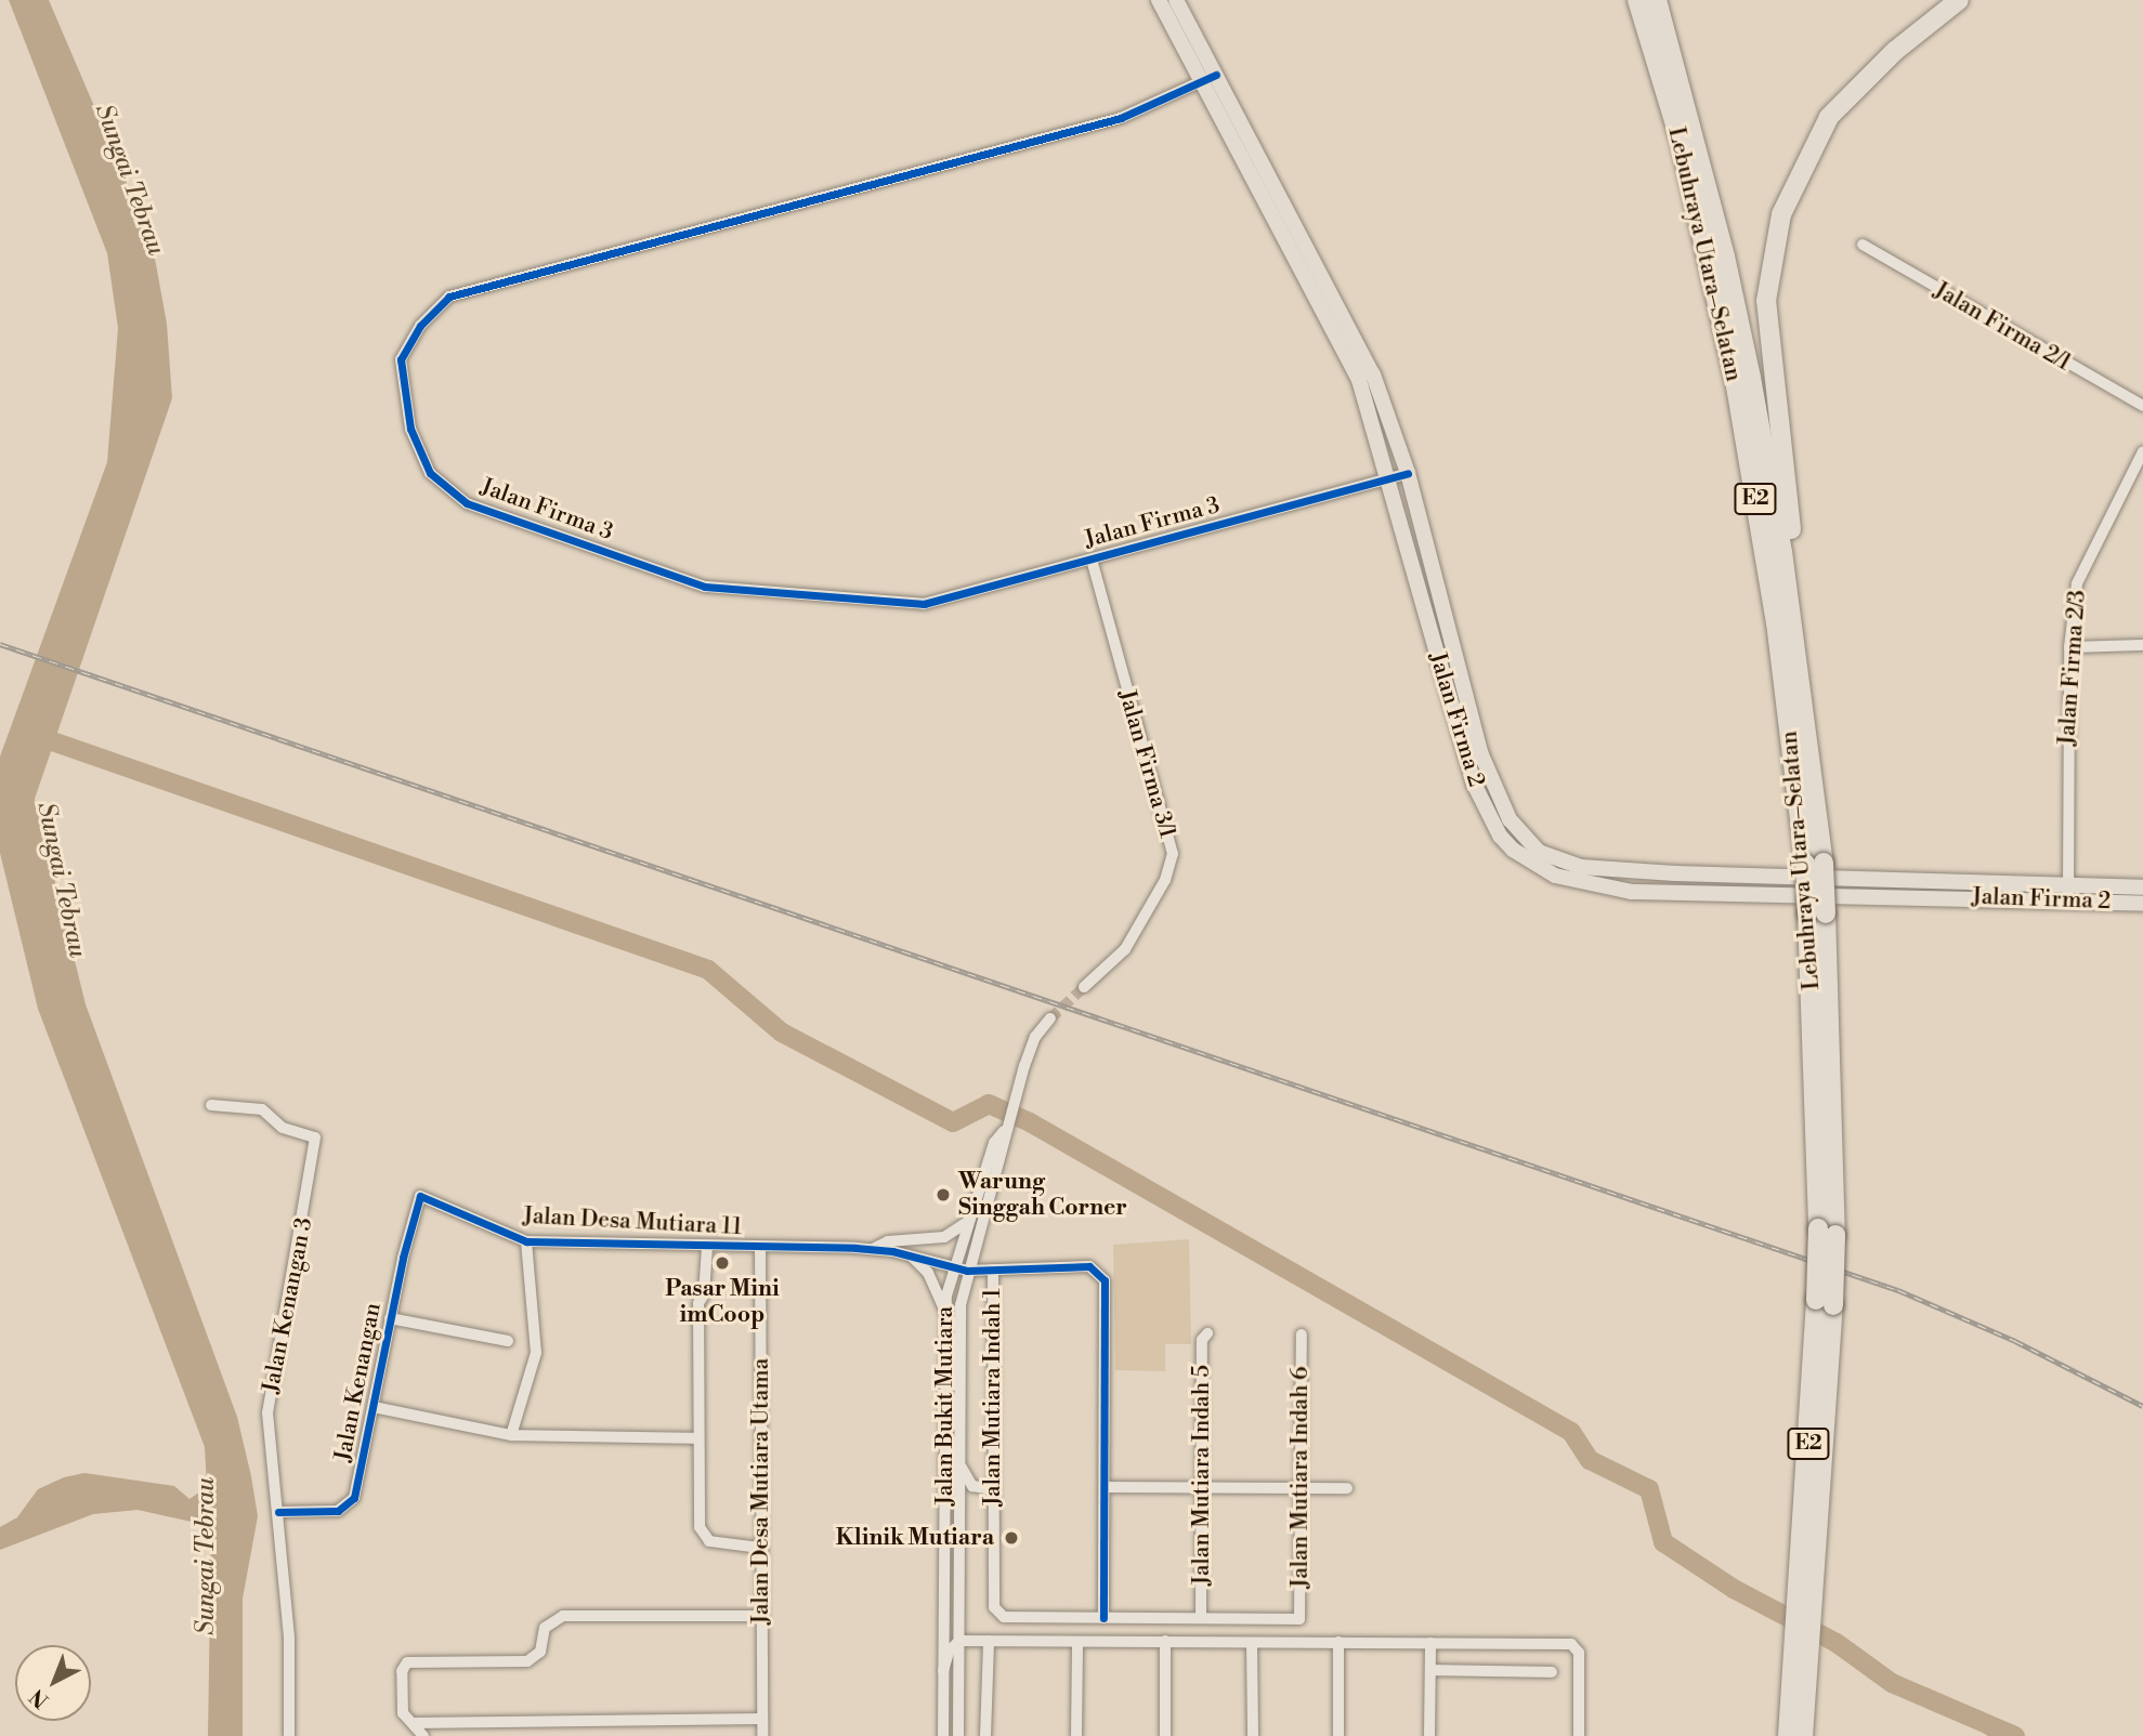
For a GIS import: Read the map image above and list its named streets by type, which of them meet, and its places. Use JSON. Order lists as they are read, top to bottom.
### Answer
{
  "streets": {
    "highway": ["Lebuhraya Utara–Selatan", "E2"],
    "main road": ["Jalan Firma 2"],
    "street": [
      "Jalan Firma 2/1",
      "Jalan Firma 3",
      "Jalan Firma 2/3",
      "Jalan Firma 3/1",
      "Jalan Desa Mutiara 11",
      "Jalan Kenangan 3",
      "Jalan Kenangan",
      "Jalan Mutiara Indah 1",
      "Jalan Bukit Mutiara",
      "Jalan Mutiara Indah 5",
      "Jalan Mutiara Indah 6",
      "Jalan Desa Mutiara Utama"
    ]
  },
  "crossings": [
    ["Jalan Firma 3", "Jalan Firma 2"],
    ["Jalan Firma 3", "Jalan Firma 3/1"],
    ["Jalan Firma 2/3", "Jalan Firma 2"],
    ["Jalan Desa Mutiara 11", "Jalan Kenangan"],
    ["Jalan Desa Mutiara 11", "Jalan Desa Mutiara Utama"],
    ["Jalan Kenangan 3", "Jalan Kenangan"],
    ["Jalan Mutiara Indah 5", "Jalan Mutiara Indah 6"]
  ],
  "water": ["Sungai Tebrau"],
  "places": ["Warung Singgah Corner", "Pasar Mini imCoop", "Klinik Mutiara"],
  "north": "bottom left"
}
